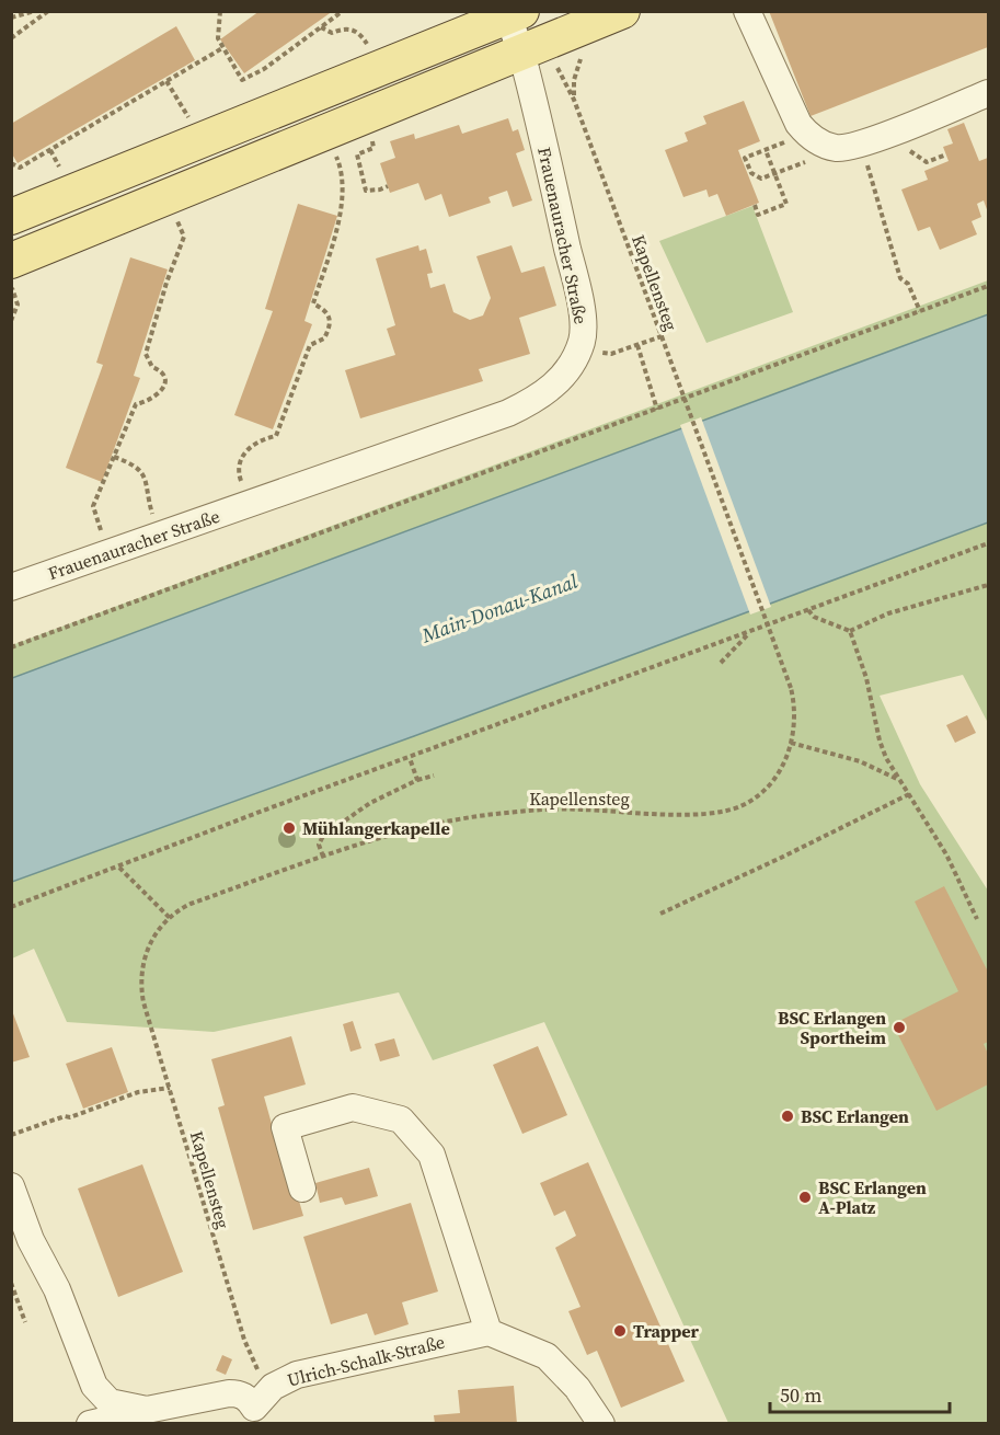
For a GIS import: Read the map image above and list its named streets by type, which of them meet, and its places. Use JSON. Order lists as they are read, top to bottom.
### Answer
{
  "streets": {
    "street": ["Frauenauracher Straße", "Ulrich-Schalk-Straße"],
    "path": ["Kapellensteg"]
  },
  "crossings": [
    ["Kapellensteg", "Ulrich-Schalk-Straße"]
  ],
  "water": ["Main-Donau-Kanal"],
  "places": [
    "Mühlangerkapelle",
    "BSC Erlangen Sportheim",
    "BSC Erlangen",
    "BSC Erlangen A-Platz",
    "Trapper"
  ],
  "scale_bar": "50 m"
}
